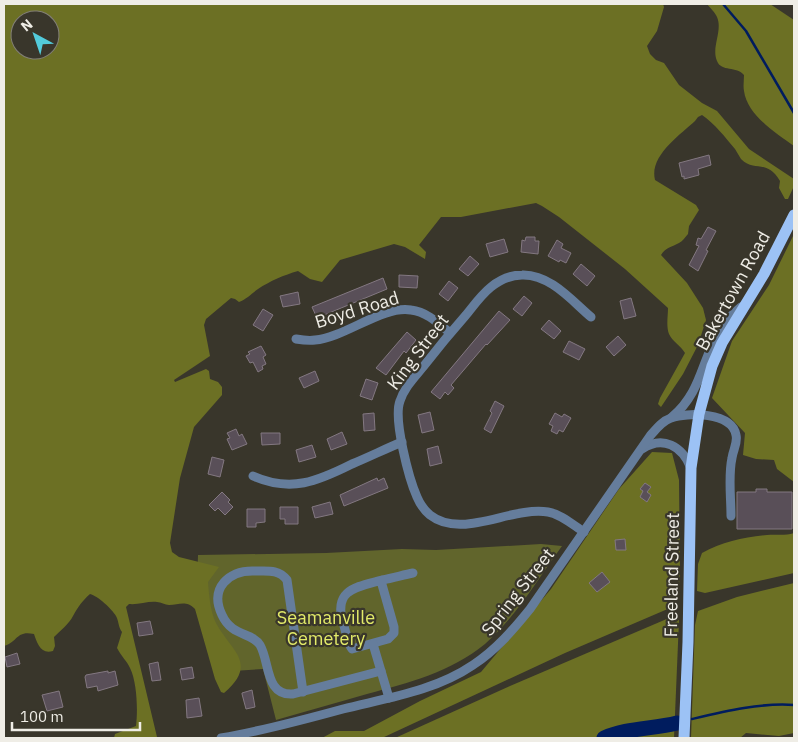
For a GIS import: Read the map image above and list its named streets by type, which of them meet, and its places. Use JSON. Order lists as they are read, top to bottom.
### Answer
{
  "streets": {
    "main road": ["Bakertown Road", "Freeland Street"],
    "street": ["Boyd Road", "King Street", "Spring Street"]
  },
  "crossings": [
    ["Bakertown Road", "Freeland Street"],
    ["Bakertown Road", "Spring Street"],
    ["Boyd Road", "King Street"],
    ["King Street", "Spring Street"]
  ],
  "parks": ["Seamanville Cemetery"],
  "scale_bar": "100 m",
  "north": "top left"
}
